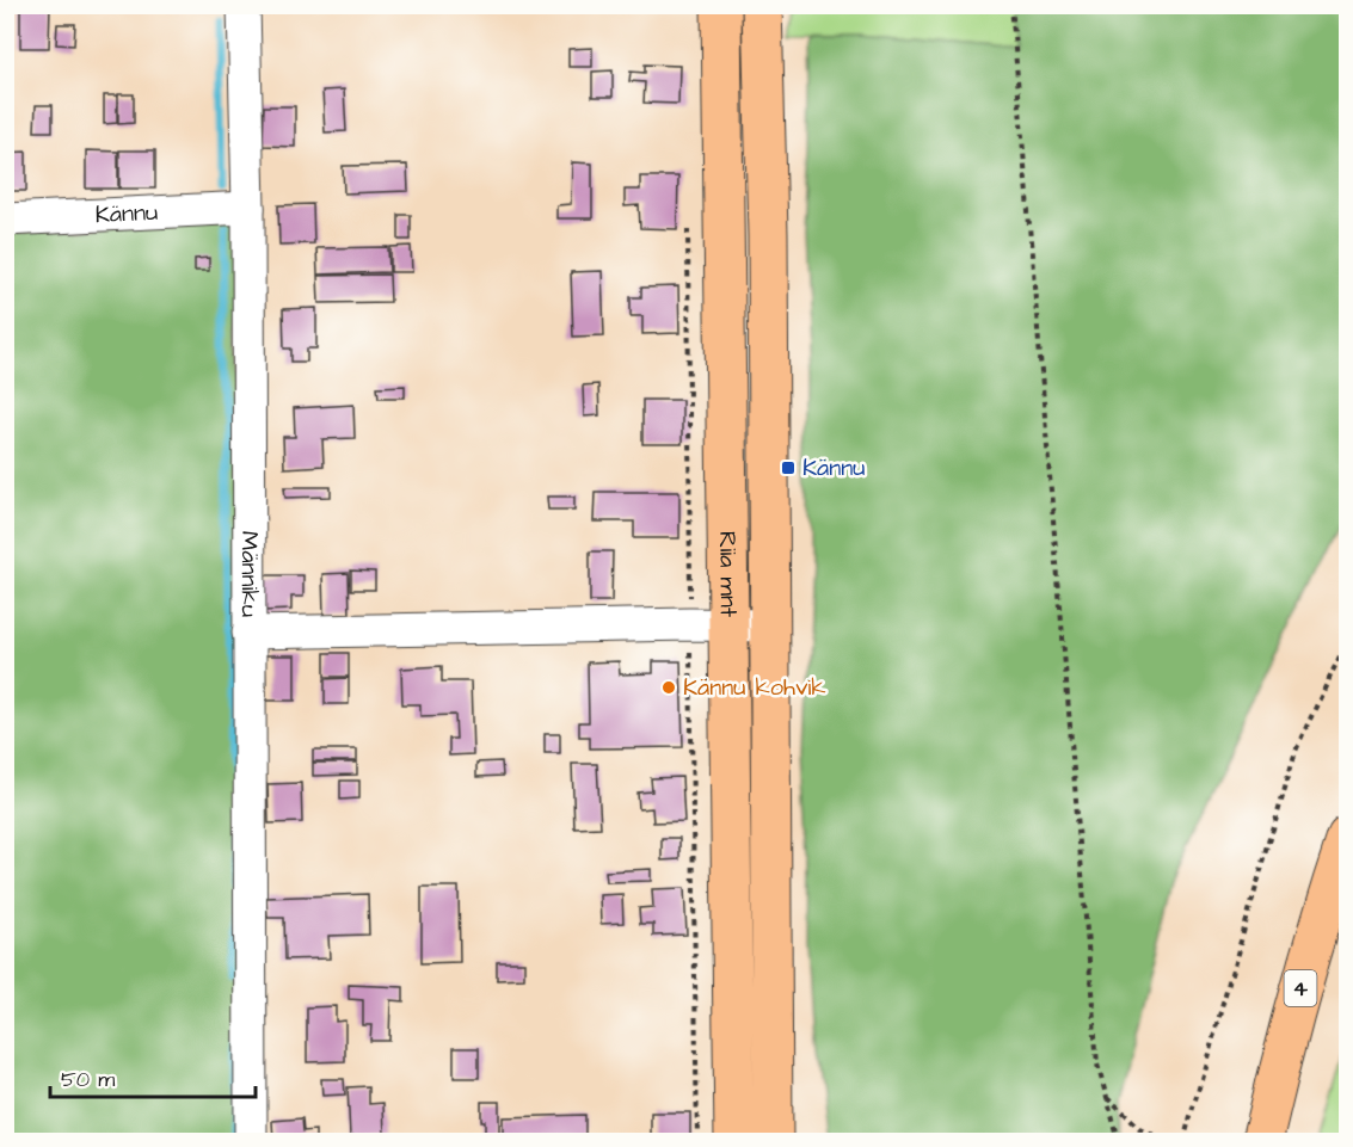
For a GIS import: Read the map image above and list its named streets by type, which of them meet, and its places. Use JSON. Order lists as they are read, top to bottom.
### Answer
{
  "streets": {
    "main road": ["Riia mnt", "4"],
    "street": ["Kännu", "Männiku"]
  },
  "crossings": [
    ["Kännu", "Männiku"]
  ],
  "places": {
    "transit": ["Kännu"],
    "other": ["Kännu kohvik"]
  },
  "scale_bar": "50 m"
}
